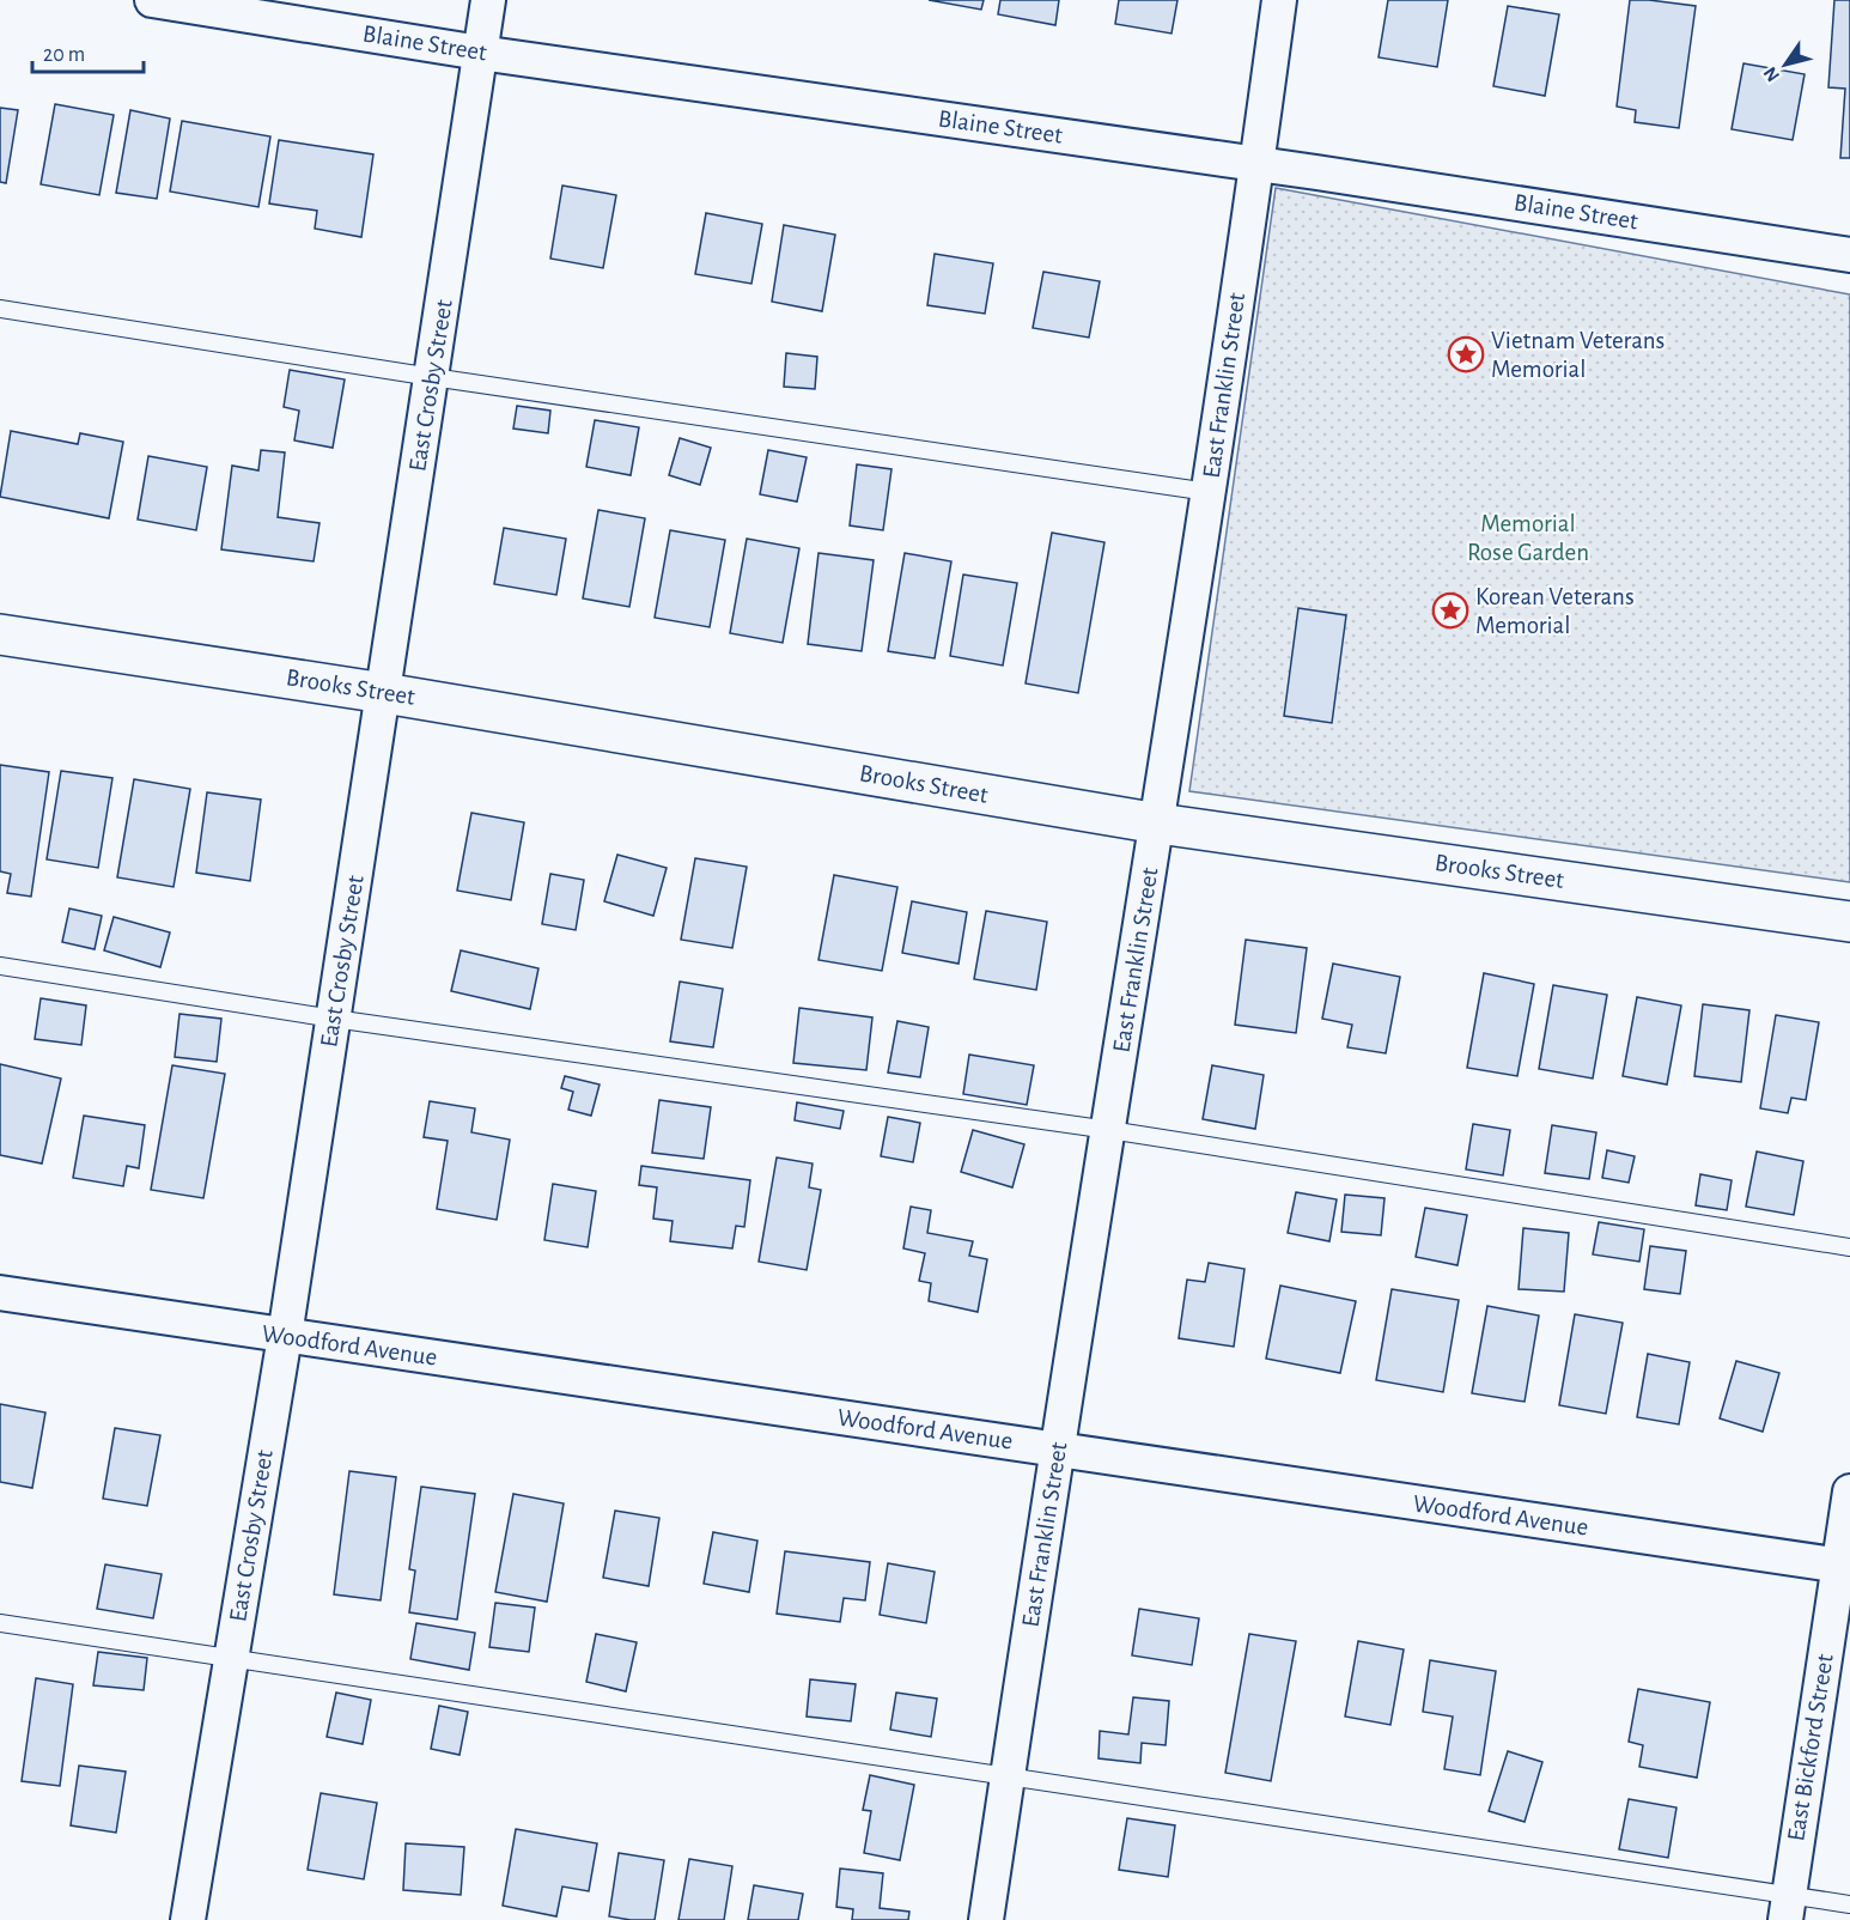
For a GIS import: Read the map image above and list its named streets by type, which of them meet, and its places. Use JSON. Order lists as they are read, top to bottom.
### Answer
{
  "streets": {
    "highway": ["Brooks Street"],
    "street": [
      "Blaine Street",
      "East Crosby Street",
      "East Franklin Street",
      "Woodford Avenue",
      "East Bickford Street"
    ]
  },
  "crossings": [
    ["Blaine Street", "East Crosby Street"],
    ["Blaine Street", "East Franklin Street"],
    ["East Crosby Street", "Brooks Street"],
    ["East Crosby Street", "Woodford Avenue"],
    ["East Franklin Street", "Brooks Street"],
    ["East Franklin Street", "Woodford Avenue"],
    ["Woodford Avenue", "East Bickford Street"]
  ],
  "parks": ["Memorial Rose Garden"],
  "places": {
    "place": ["Vietnam Veterans Memorial", "Korean Veterans Memorial"]
  },
  "scale_bar": "20 m",
  "north": "bottom left"
}
